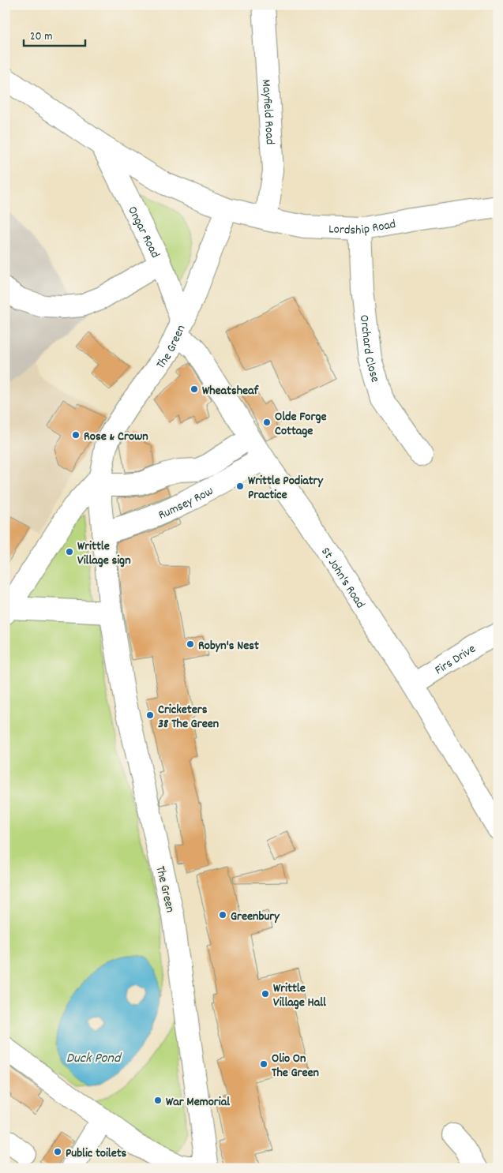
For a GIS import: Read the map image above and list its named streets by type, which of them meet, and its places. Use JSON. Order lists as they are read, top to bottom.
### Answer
{
  "streets": {
    "street": [
      "Mayfield Road",
      "Lordship Road",
      "Ongar Road",
      "The Green",
      "Orchard Close",
      "Rumsey Row",
      "St John's Road",
      "Firs Drive"
    ]
  },
  "crossings": [
    ["Mayfield Road", "Lordship Road"],
    ["Lordship Road", "Ongar Road"],
    ["Lordship Road", "The Green"],
    ["Lordship Road", "Orchard Close"],
    ["Ongar Road", "The Green"],
    ["Ongar Road", "St John's Road"],
    ["The Green", "Rumsey Row"],
    ["The Green", "St John's Road"],
    ["Rumsey Row", "St John's Road"],
    ["St John's Road", "Firs Drive"]
  ],
  "water": ["Duck Pond"],
  "places": [
    "Wheatsheaf",
    "Olde Forge Cottage",
    "Rose & Crown",
    "Writtle Podiatry Practice",
    "Writtle Village sign",
    "Robyn's Nest",
    "Cricketers 38 The Green",
    "Greenbury",
    "Writtle Village Hall",
    "Olio On The Green",
    "War Memorial",
    "Public toilets"
  ],
  "scale_bar": "20 m"
}
